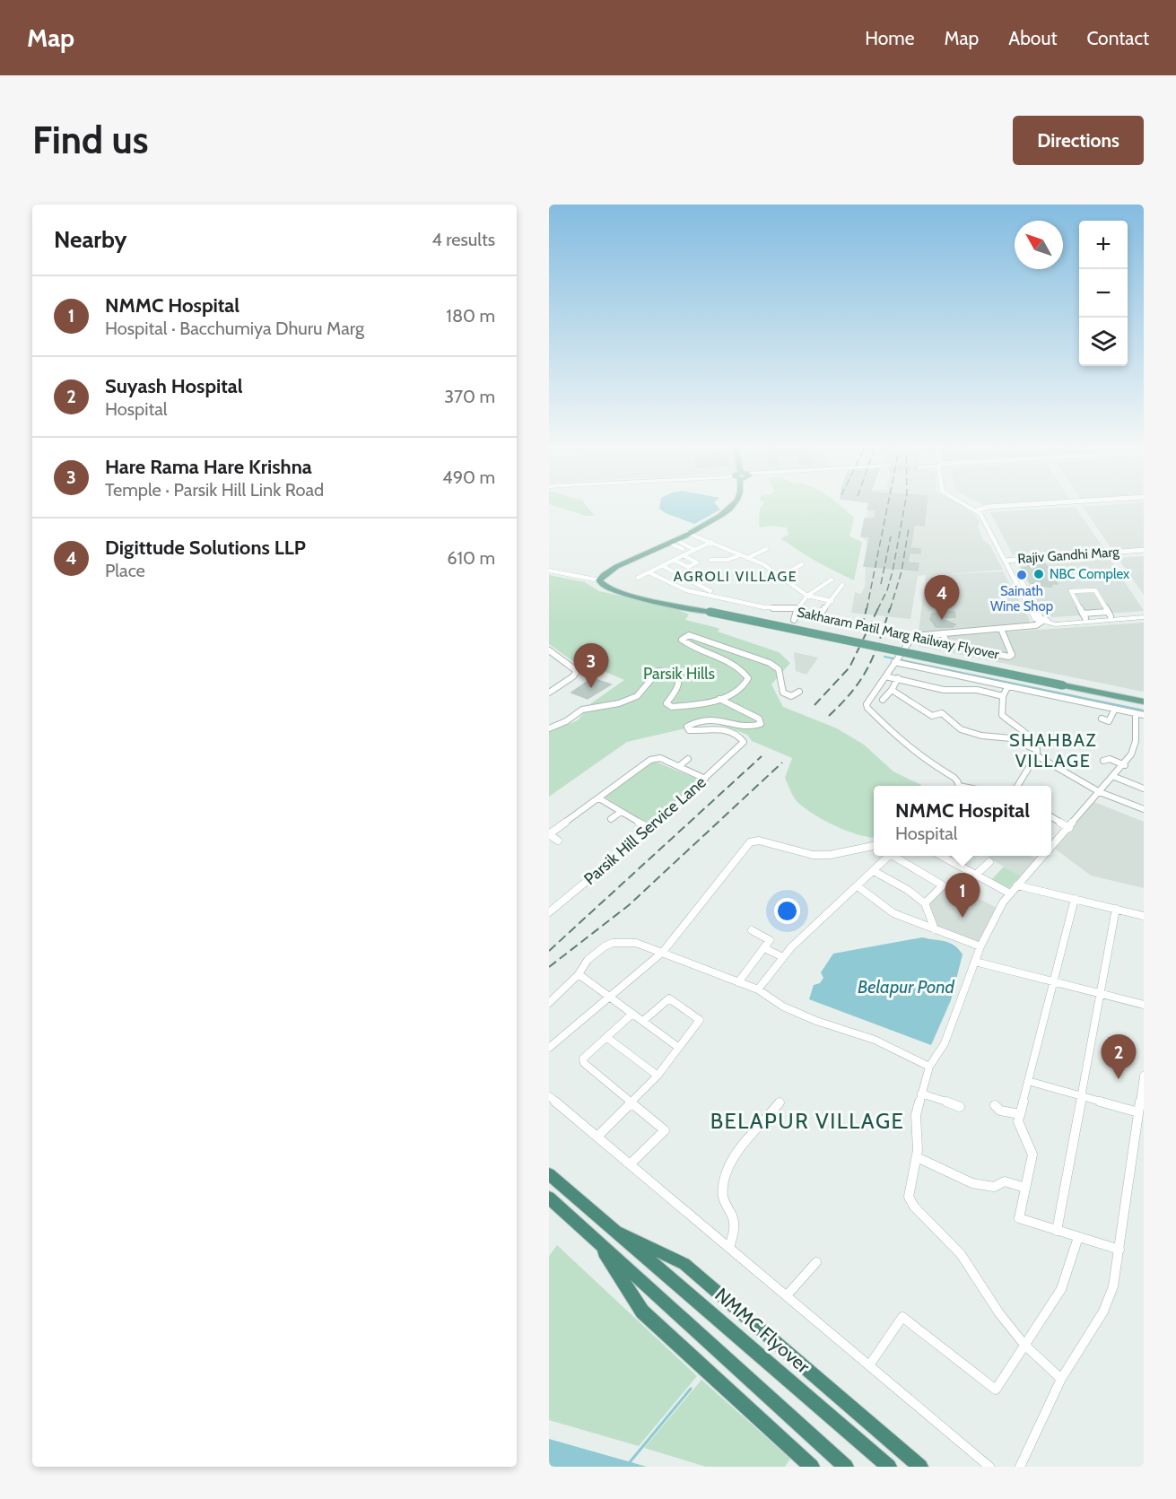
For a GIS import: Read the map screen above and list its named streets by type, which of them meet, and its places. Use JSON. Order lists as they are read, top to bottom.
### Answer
{
  "streets": {
    "highway": ["NMMC Flyover"],
    "main road": ["Sakharam Patil Marg Railway Flyover"],
    "street": ["Rajiv Gandhi Marg", "Parsik Hill Service Lane"]
  },
  "districts": ["AGROLI VILLAGE", "SHAHBAZ VILLAGE", "BELAPUR VILLAGE"],
  "water": ["Belapur Pond"],
  "parks": ["Parsik Hills"],
  "places": ["NBC Complex", "Sainath Wine Shop"],
  "north": "top left",
  "page": {
    "header": "Map",
    "nav": [
      "Home",
      "Map",
      "About",
      "Contact"
    ],
    "buttons": "Directions",
    "title": "Find us",
    "heading": ["Nearby", "4 results"],
    "map_buttons": ["+", "−"],
    "list": [
      {
        "mark": "1",
        "name": "NMMC Hospital",
        "note": "Hospital · Bacchumiya Dhuru Marg",
        "value": "180 m"
      },
      {
        "mark": "2",
        "name": "Suyash Hospital",
        "note": "Hospital",
        "value": "370 m"
      },
      {
        "mark": "3",
        "name": "Hare Rama Hare Krishna",
        "note": "Temple · Parsik Hill Link Road",
        "value": "490 m"
      },
      {
        "mark": "4",
        "name": "Digittude Solutions LLP",
        "note": "Place",
        "value": "610 m"
      }
    ],
    "pins": [
      "4",
      "3",
      "1",
      "2"
    ],
    "popup": ["NMMC Hospital", "Hospital"]
  }
}
